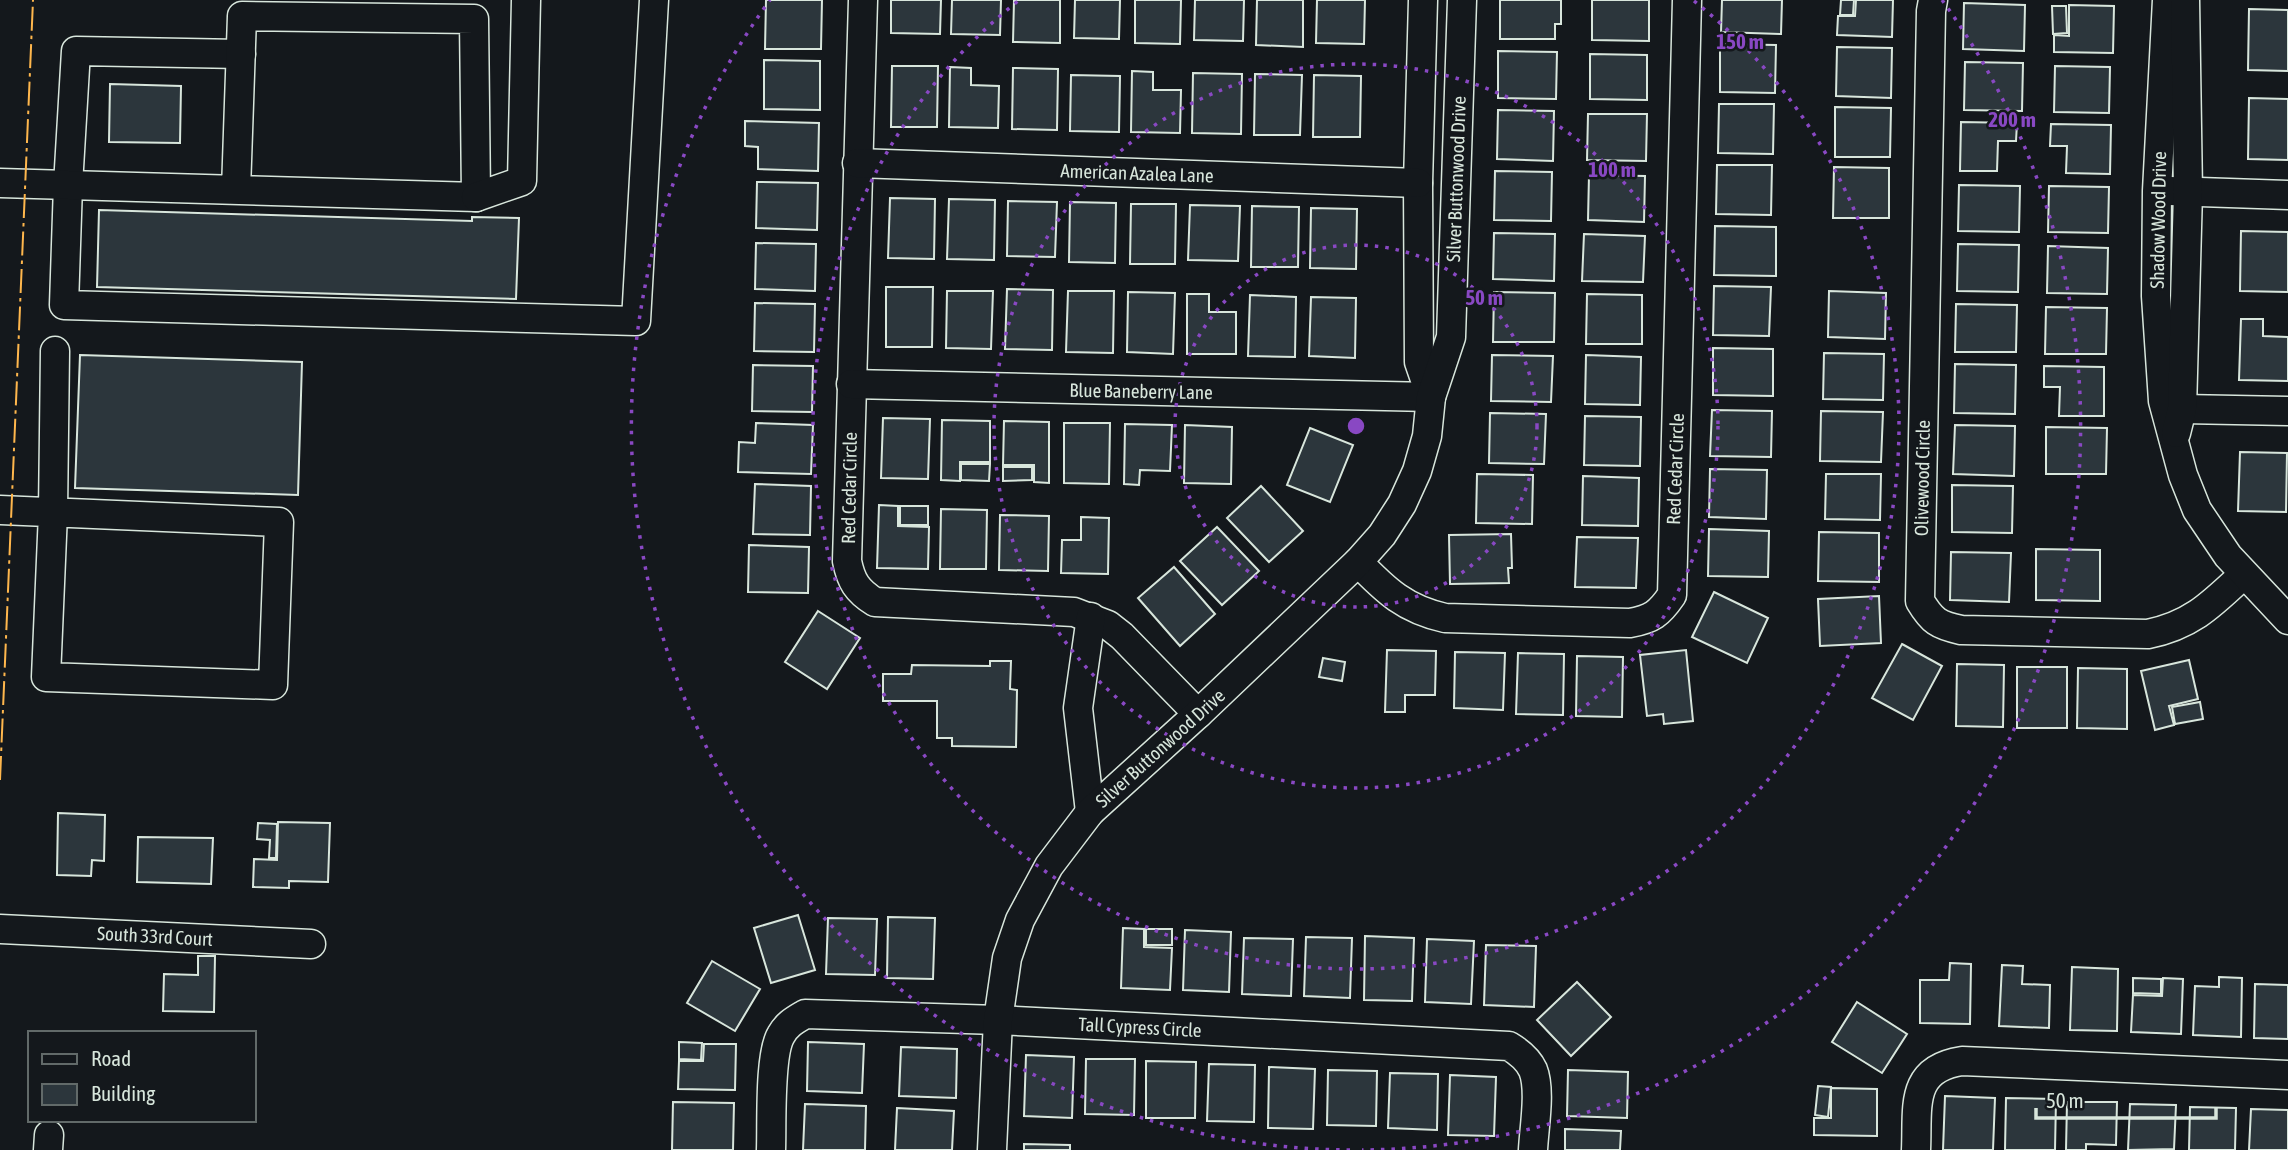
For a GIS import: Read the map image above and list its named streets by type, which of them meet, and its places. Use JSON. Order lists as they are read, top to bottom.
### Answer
{
  "streets": {
    "street": [
      "American Azalea Lane",
      "Silver Buttonwood Drive",
      "Shadow Wood Drive",
      "Blue Baneberry Lane",
      "Red Cedar Circle",
      "Olivewood Circle",
      "South 33rd Court",
      "Tall Cypress Circle"
    ]
  },
  "crossings": [
    ["American Azalea Lane", "Silver Buttonwood Drive"],
    ["American Azalea Lane", "Red Cedar Circle"],
    ["Silver Buttonwood Drive", "Blue Baneberry Lane"],
    ["Silver Buttonwood Drive", "Red Cedar Circle"],
    ["Silver Buttonwood Drive", "Tall Cypress Circle"],
    ["Shadow Wood Drive", "Olivewood Circle"],
    ["Blue Baneberry Lane", "Red Cedar Circle"]
  ],
  "legend": ["Road", "Building"],
  "scale_bar": "50 m",
  "rings": [
    "150 m",
    "200 m",
    "100 m",
    "50 m"
  ]
}
